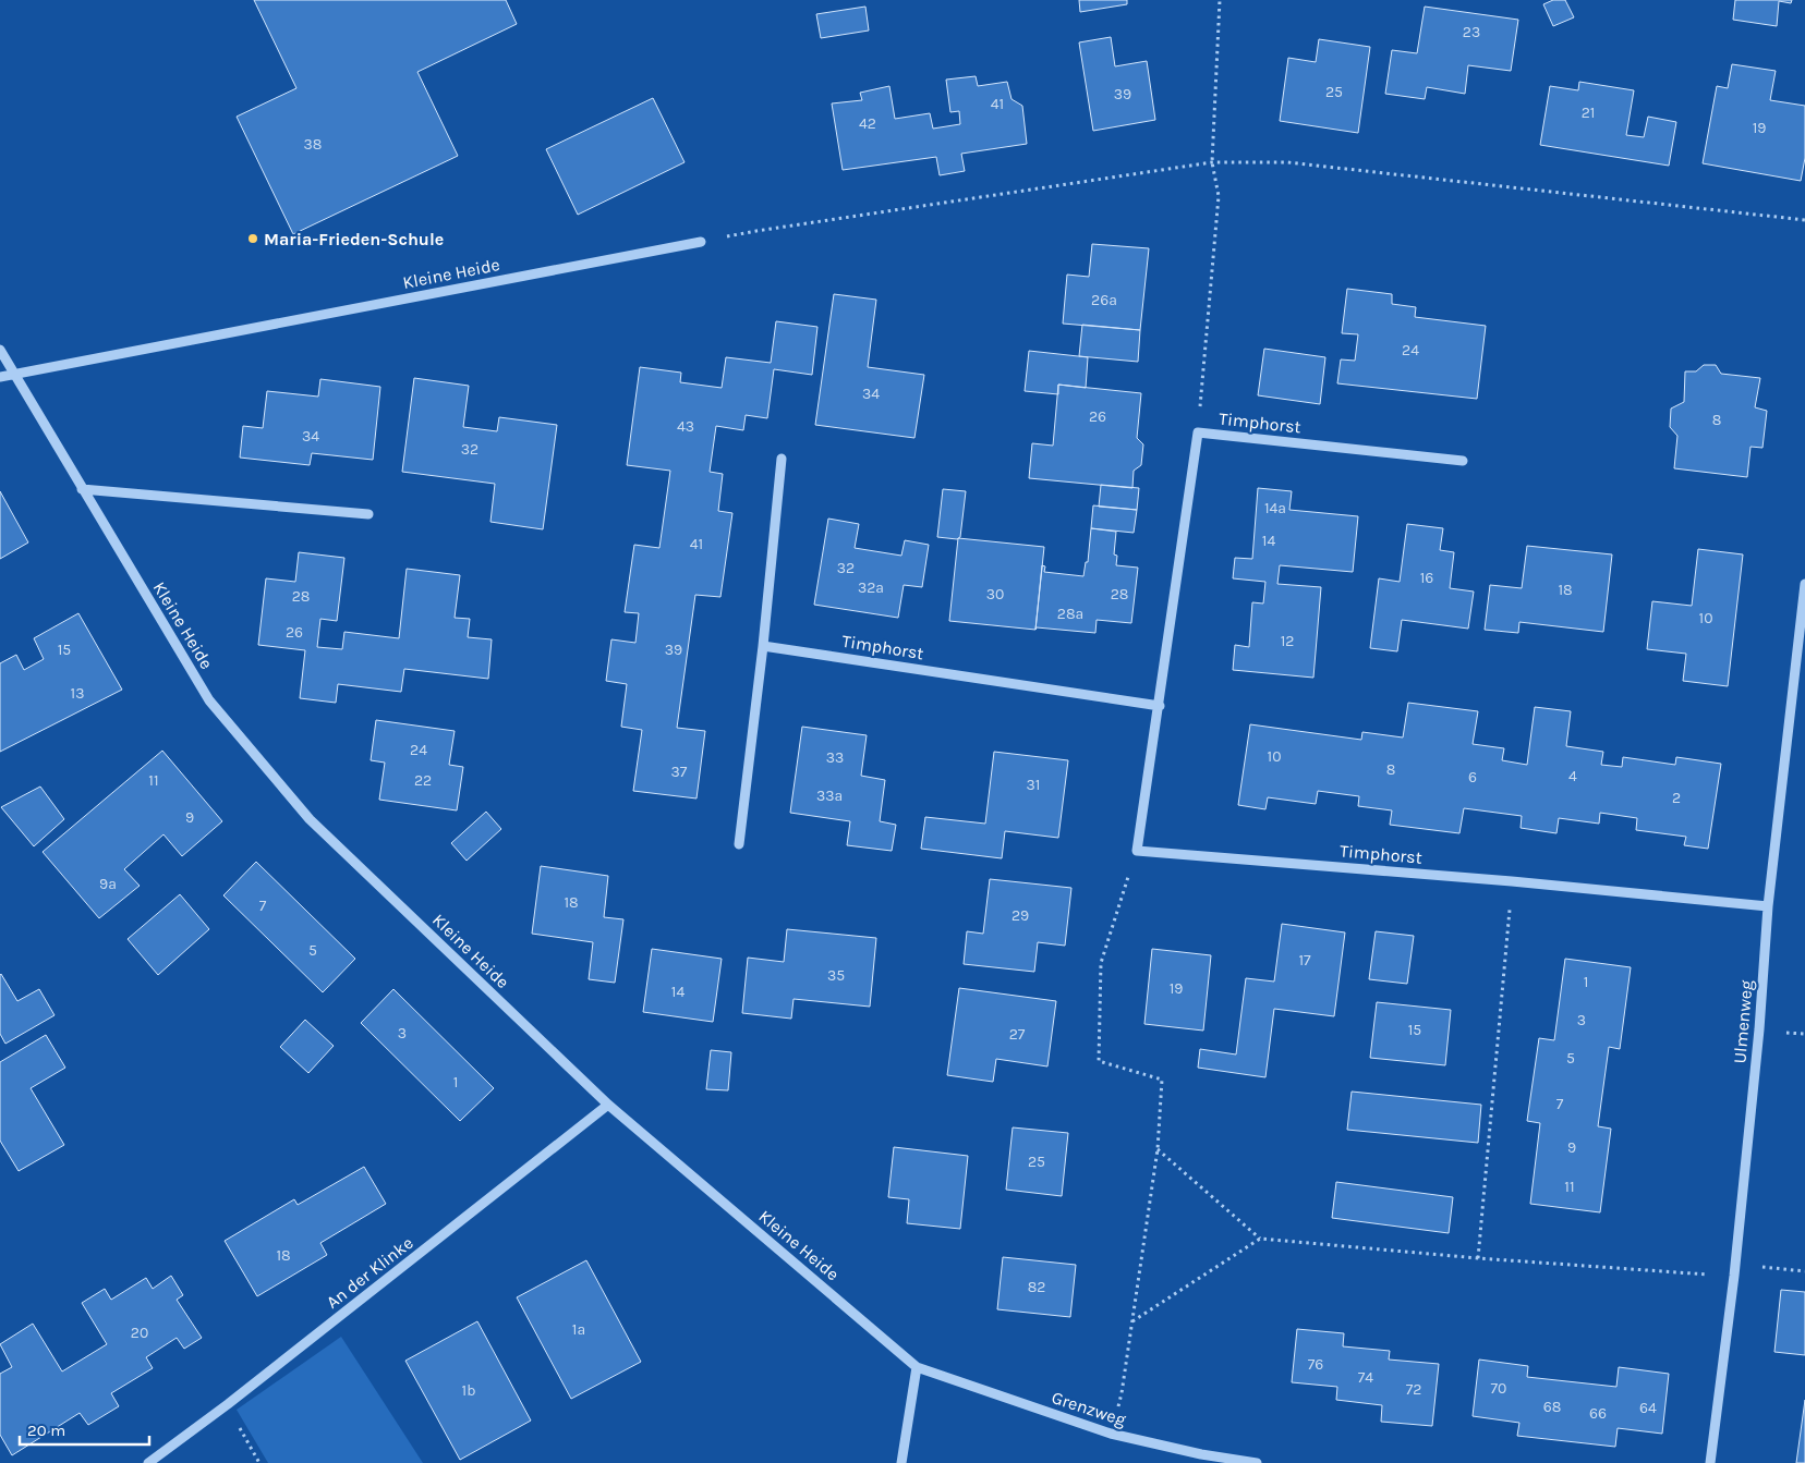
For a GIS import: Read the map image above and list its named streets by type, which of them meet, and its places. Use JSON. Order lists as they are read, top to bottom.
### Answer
{
  "streets": {
    "street": [
      "Kleine Heide",
      "Timphorst",
      "Ulmenweg",
      "An der Klinke",
      "Grenzweg"
    ]
  },
  "crossings": [
    ["Kleine Heide", "An der Klinke"],
    ["Kleine Heide", "Grenzweg"],
    ["Timphorst", "Ulmenweg"]
  ],
  "places": ["Maria-Frieden-Schule"],
  "house_numbers": [
    "23",
    "25",
    "39",
    "41",
    "21",
    "42",
    "19",
    "38",
    "26a",
    "24",
    "34",
    "26",
    "8",
    "43",
    "34",
    "32",
    "14a",
    "14",
    "41",
    "32",
    "16",
    "32a",
    "18",
    "30",
    "28",
    "28",
    "28a",
    "10",
    "26",
    "12",
    "15",
    "39",
    "13",
    "24",
    "10",
    "33",
    "8",
    "37",
    "4",
    "6",
    "11",
    "22",
    "31",
    "33a",
    "2",
    "9",
    "9a",
    "18",
    "7",
    "29",
    "5",
    "17",
    "35",
    "1",
    "19",
    "14",
    "3",
    "15",
    "3",
    "27",
    "5",
    "1",
    "7",
    "9",
    "25",
    "11",
    "18",
    "82",
    "1a",
    "20",
    "76",
    "74",
    "70",
    "72",
    "1b",
    "68",
    "64",
    "66"
  ],
  "scale_bar": "20 m"
}
